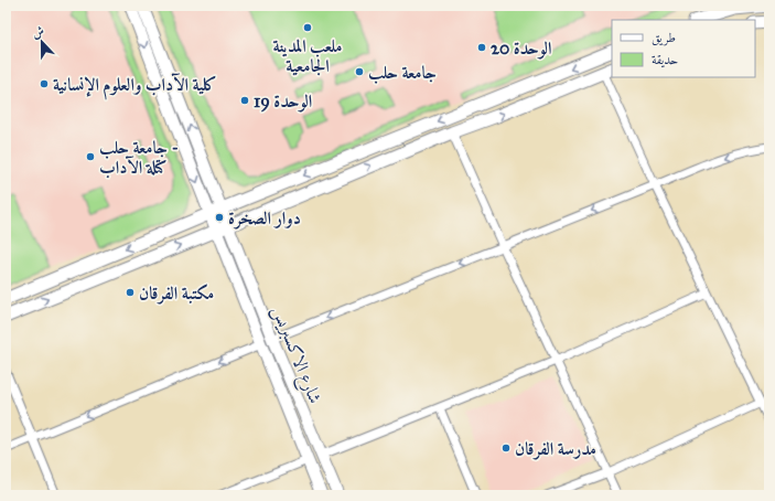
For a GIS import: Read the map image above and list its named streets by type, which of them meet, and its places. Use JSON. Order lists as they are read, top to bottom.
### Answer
{
  "streets": {
    "street": ["شارع الاكسبريس"]
  },
  "places": [
    "ملعب المدينة الجامعية",
    "الوحدة 20",
    "جامعة حلب",
    "كلية الآداب والعلوم الإنسانية",
    "الوحدة 19",
    "جامعة حلب - كتلة الآداب",
    "دوار الصخرة",
    "مكتبة الفرقان",
    "مدرسة الفرقان"
  ],
  "legend": ["طريق", "حديقة"],
  "north": "top"
}
